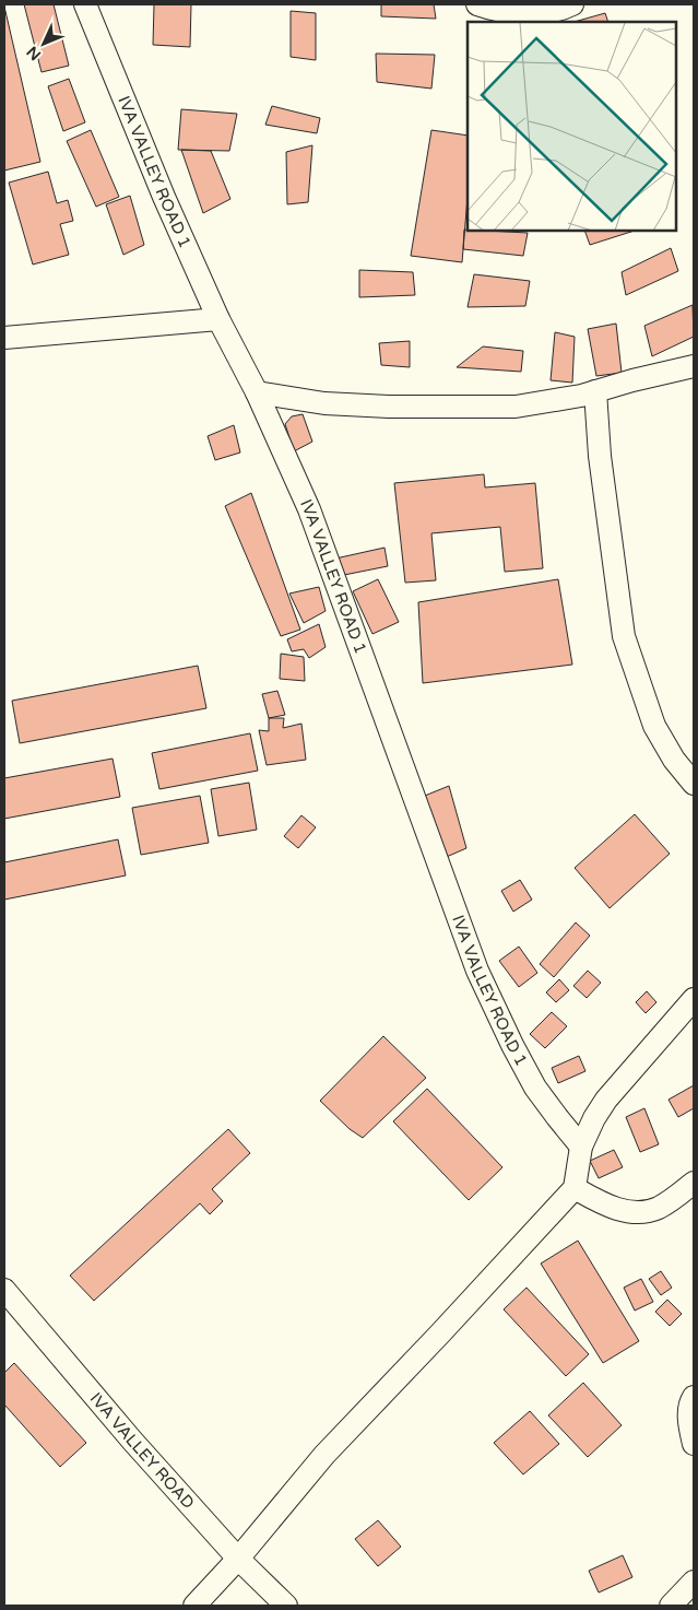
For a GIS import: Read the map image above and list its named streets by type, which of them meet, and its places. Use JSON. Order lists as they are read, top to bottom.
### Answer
{
  "streets": {
    "street": ["IVA VALLEY ROAD 1", "IVA VALLEY ROAD"]
  },
  "north": "bottom left"
}
